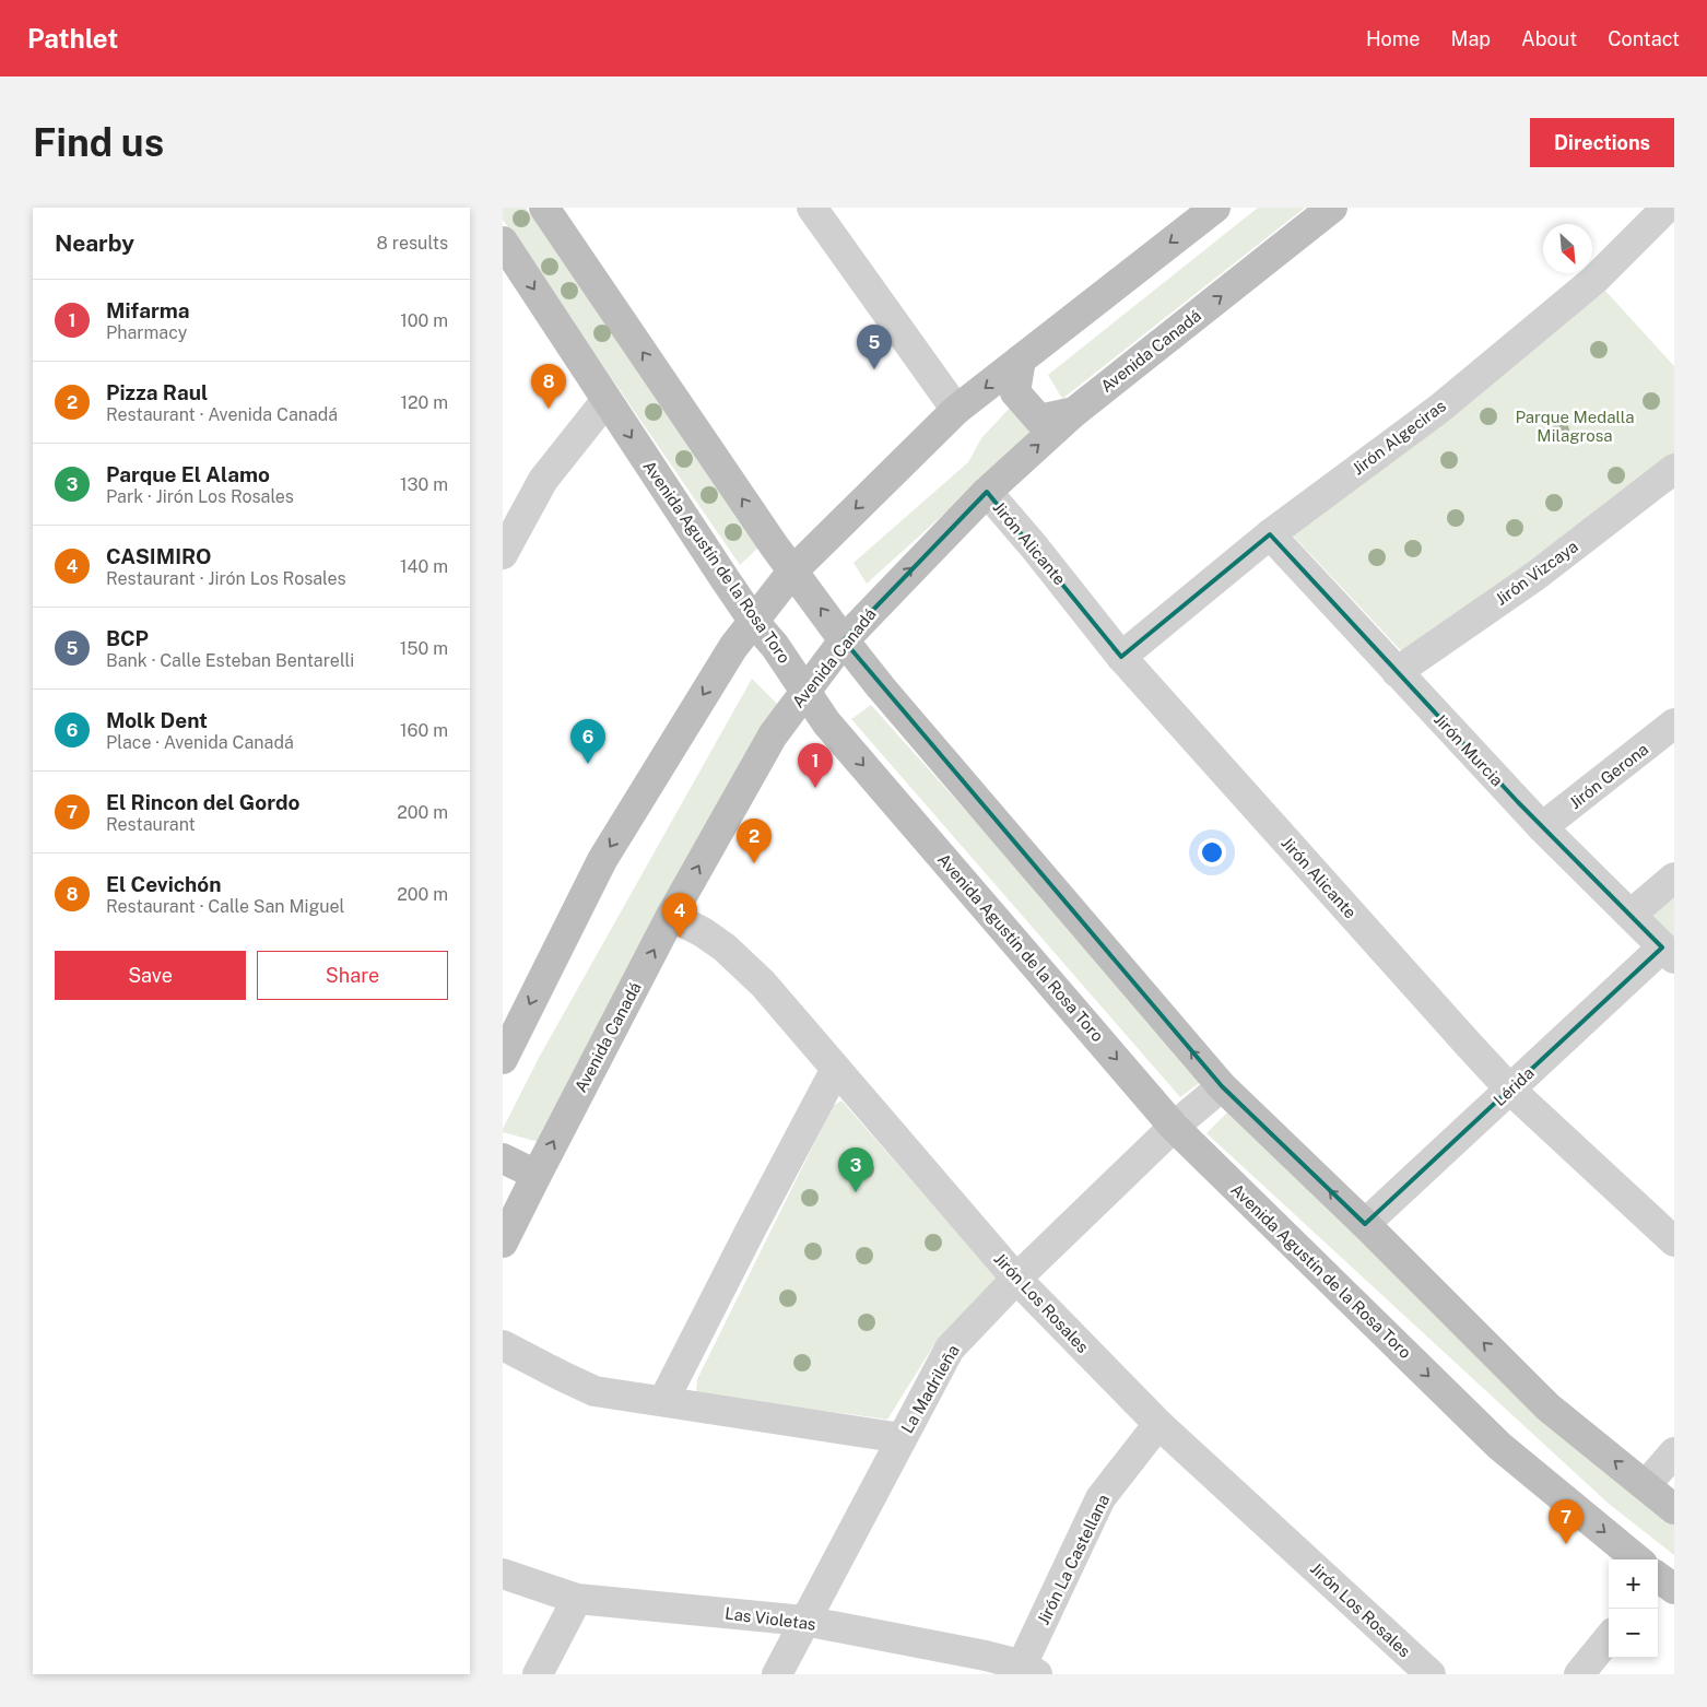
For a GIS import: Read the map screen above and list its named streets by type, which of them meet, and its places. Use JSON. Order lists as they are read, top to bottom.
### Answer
{
  "streets": {
    "street": [
      "Avenida Canadá",
      "Jirón Algeciras",
      "Jirón Alicante",
      "Avenida Agustín de la Rosa Toro",
      "Jirón Vizcaya",
      "Jirón Murcia",
      "Jirón Gerona",
      "Lérida",
      "Jirón Los Rosales",
      "La Madrileña",
      "Jirón La Castellana",
      "Las Violetas"
    ]
  },
  "crossings": [
    ["Avenida Canadá", "Jirón Alicante"],
    ["Avenida Canadá", "Avenida Agustín de la Rosa Toro"],
    ["Avenida Canadá", "Jirón Los Rosales"],
    ["Jirón Algeciras", "Jirón Alicante"],
    ["Jirón Algeciras", "Jirón Murcia"],
    ["Jirón Alicante", "Lérida"],
    ["Avenida Agustín de la Rosa Toro", "La Madrileña"],
    ["Jirón Vizcaya", "Jirón Murcia"],
    ["Jirón Murcia", "Jirón Gerona"],
    ["Jirón Murcia", "Lérida"],
    ["Jirón Los Rosales", "La Madrileña"],
    ["Jirón Los Rosales", "Jirón La Castellana"],
    ["La Madrileña", "Las Violetas"],
    ["Jirón La Castellana", "Las Violetas"]
  ],
  "parks": ["Parque Medalla Milagrosa"],
  "north": "bottom right",
  "page": {
    "header": "Pathlet",
    "nav": [
      "Home",
      "Map",
      "About",
      "Contact"
    ],
    "buttons": [
      "Directions",
      ["Save", "Share"]
    ],
    "title": "Find us",
    "heading": ["Nearby", "8 results"],
    "list": [
      {
        "mark": "1",
        "name": "Mifarma",
        "note": "Pharmacy",
        "value": "100 m"
      },
      {
        "mark": "2",
        "name": "Pizza Raul",
        "note": "Restaurant · Avenida Canadá",
        "value": "120 m"
      },
      {
        "mark": "3",
        "name": "Parque El Alamo",
        "note": "Park · Jirón Los Rosales",
        "value": "130 m"
      },
      {
        "mark": "4",
        "name": "CASIMIRO",
        "note": "Restaurant · Jirón Los Rosales",
        "value": "140 m"
      },
      {
        "mark": "5",
        "name": "BCP",
        "note": "Bank · Calle Esteban Bentarelli",
        "value": "150 m"
      },
      {
        "mark": "6",
        "name": "Molk Dent",
        "note": "Place · Avenida Canadá",
        "value": "160 m"
      },
      {
        "mark": "7",
        "name": "El Rincon del Gordo",
        "note": "Restaurant",
        "value": "200 m"
      },
      {
        "mark": "8",
        "name": "El Cevichón",
        "note": "Restaurant · Calle San Miguel",
        "value": "200 m"
      }
    ],
    "pins": [
      "5",
      "8",
      "6",
      "1",
      "2",
      "4",
      "3",
      "7"
    ],
    "map_buttons": ["+", "−"]
  }
}
